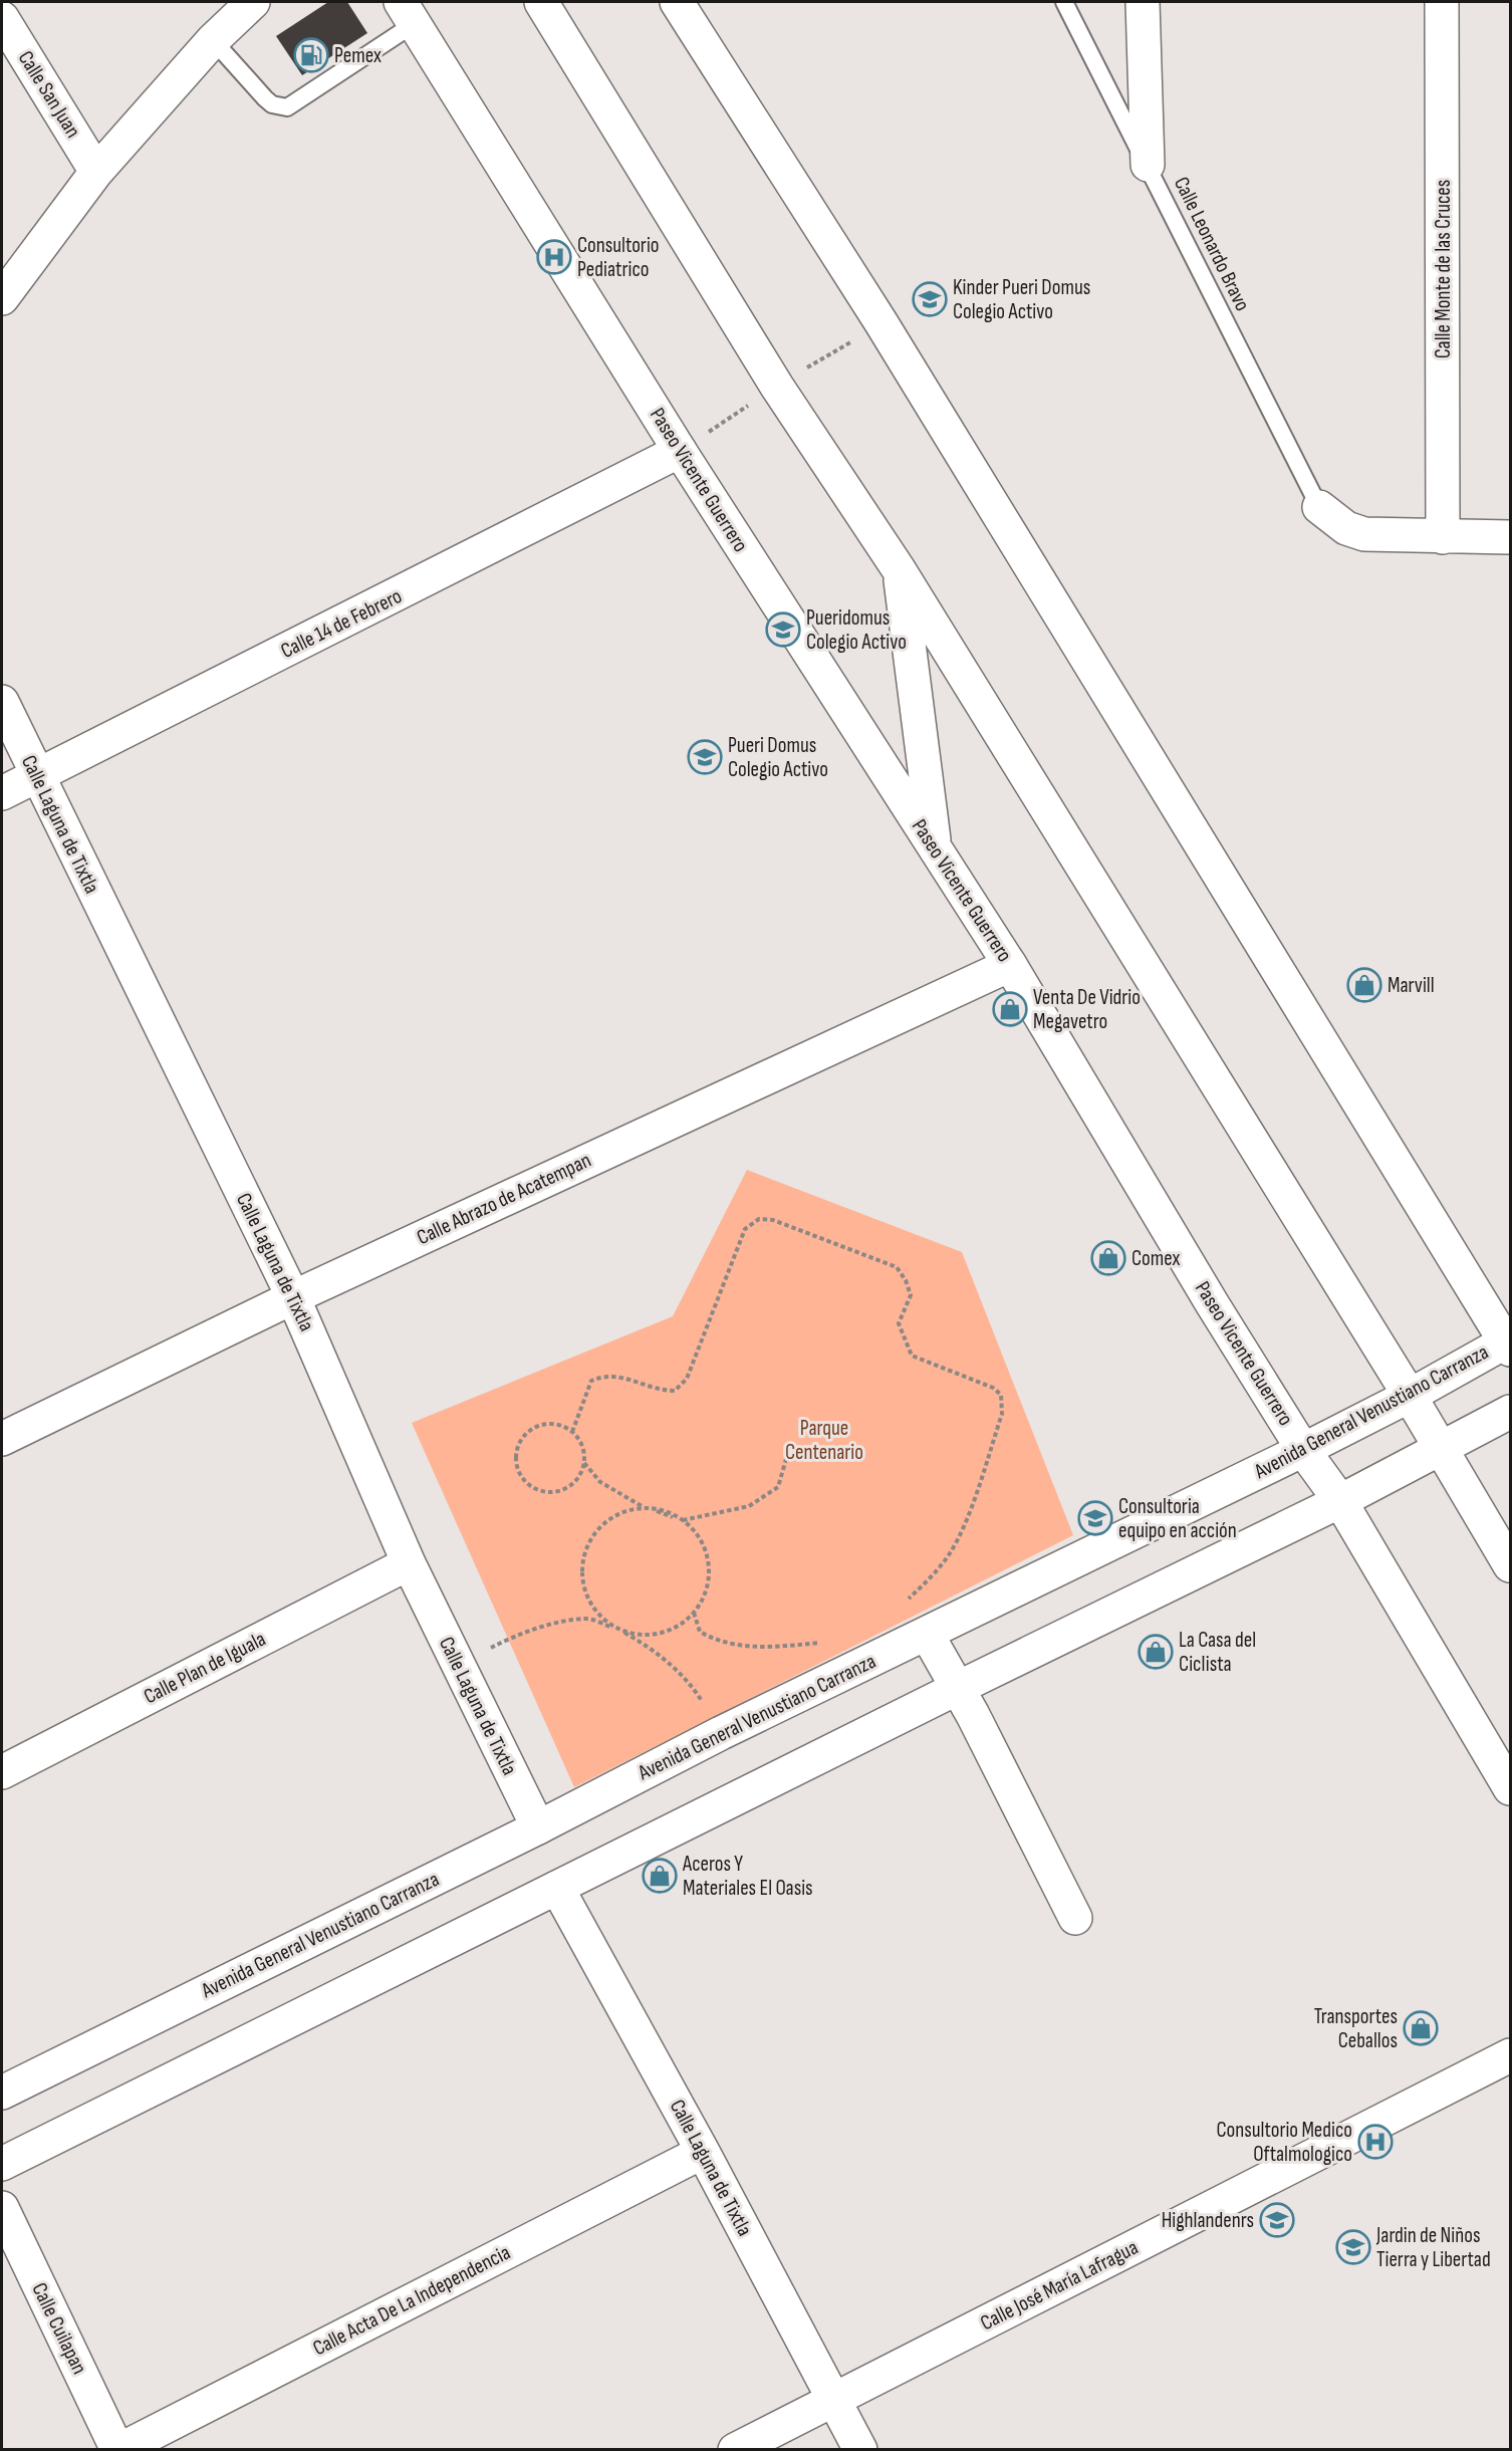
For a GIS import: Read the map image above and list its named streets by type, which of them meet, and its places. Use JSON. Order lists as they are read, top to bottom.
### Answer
{
  "streets": {
    "main road": [
      "Calle San Juan",
      "Calle Monte de las Cruces",
      "Paseo Vicente Guerrero",
      "Calle 14 de Febrero",
      "Calle Laguna de Tixtla",
      "Calle Abrazo de Acatempan",
      "Avenida General Venustiano Carranza",
      "Calle Plan de Iguala",
      "Calle José María Lafragua",
      "Calle Acta De La Independencia",
      "Calle Cuilapan"
    ],
    "lane": ["Calle Leonardo Bravo"]
  },
  "crossings": [
    ["Paseo Vicente Guerrero", "Calle 14 de Febrero"],
    ["Paseo Vicente Guerrero", "Calle Abrazo de Acatempan"],
    ["Paseo Vicente Guerrero", "Avenida General Venustiano Carranza"],
    ["Calle 14 de Febrero", "Calle Laguna de Tixtla"],
    ["Calle Laguna de Tixtla", "Calle Abrazo de Acatempan"],
    ["Calle Laguna de Tixtla", "Avenida General Venustiano Carranza"],
    ["Calle Laguna de Tixtla", "Calle Plan de Iguala"],
    ["Calle Laguna de Tixtla", "Calle José María Lafragua"],
    ["Calle Laguna de Tixtla", "Calle Acta De La Independencia"],
    ["Calle Acta De La Independencia", "Calle Cuilapan"]
  ],
  "parks": ["Parque Centenario"],
  "places": {
    "fuel station": ["Pemex"],
    "hospital": ["Consultorio Pediatrico", "Consultorio Medico Oftalmologico"],
    "school or university": [
      "Kinder Pueri Domus Colegio Activo",
      "Pueridomus Colegio Activo",
      "Pueri Domus Colegio Activo",
      "Consultoria equipo en acción",
      "Highlandenrs",
      "Jardin de Niños Tierra y Libertad"
    ],
    "shop": [
      "Marvill",
      "Venta De Vidrio Megavetro",
      "Comex",
      "La Casa del Ciclista",
      "Aceros Y Materiales El Oasis",
      "Transportes Ceballos"
    ]
  }
}
